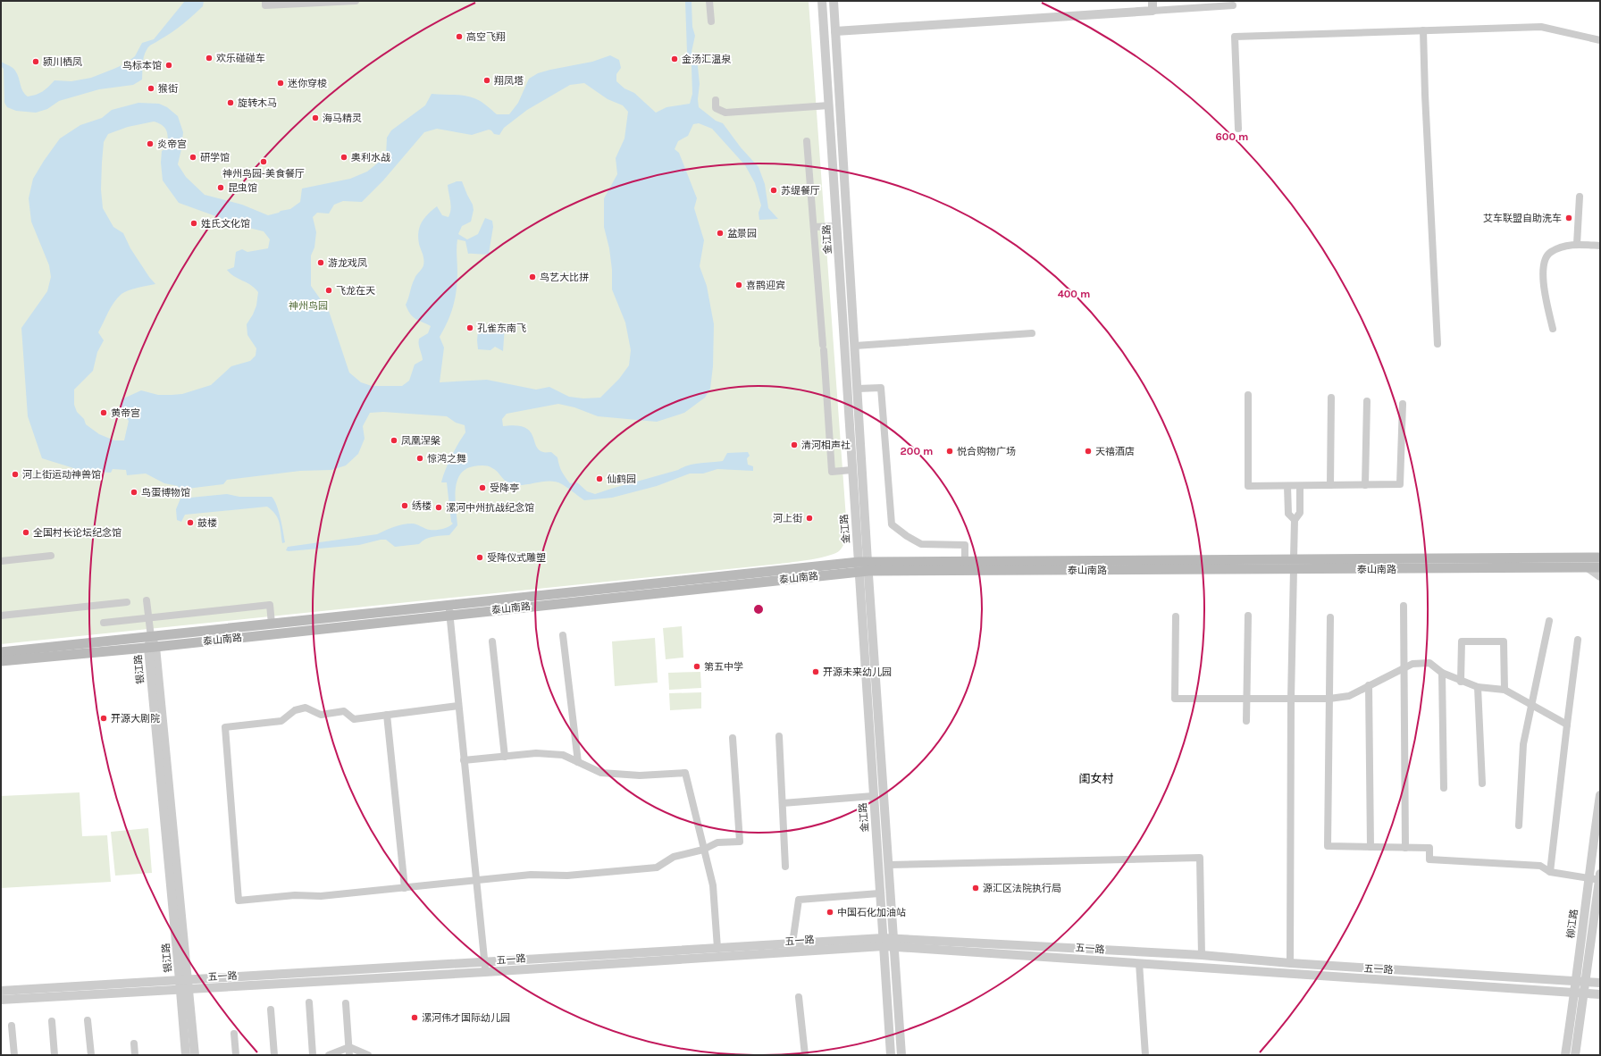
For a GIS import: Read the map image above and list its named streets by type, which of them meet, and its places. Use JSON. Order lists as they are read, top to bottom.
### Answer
{
  "streets": {
    "main road": ["泰山南路"],
    "street": [
      "金江路",
      "银江路",
      "柳江路",
      "五一路"
    ]
  },
  "crossings": [
    ["金江路", "泰山南路"],
    ["金江路", "五一路"],
    ["泰山南路", "银江路"],
    ["银江路", "五一路"],
    ["柳江路", "五一路"]
  ],
  "districts": ["闺女村"],
  "parks": ["神州鸟园"],
  "places": [
    "高空飞翔",
    "欢乐碰碰车",
    "金汤汇温泉",
    "颍川栖凤",
    "鸟标本馆",
    "翔凤塔",
    "迷你穿梭",
    "猴街",
    "旋转木马",
    "海马精灵",
    "炎帝宫",
    "研学馆",
    "奥利水战",
    "神州鸟园-美食餐厅",
    "昆虫馆",
    "苏缇餐厅",
    "艾车联盟自助洗车",
    "姓氏文化馆",
    "盆景园",
    "游龙戏凤",
    "鸟艺大比拼",
    "喜鹊迎宾",
    "飞龙在天",
    "孔雀东南飞",
    "黄帝宫",
    "凤凰涅槃",
    "清河相声社",
    "悦合购物广场",
    "天禧酒店",
    "惊鸿之舞",
    "河上街运动神兽馆",
    "仙鹤园",
    "受降亭",
    "鸟蛋博物馆",
    "绣楼",
    "漯河中州抗战纪念馆",
    "河上街",
    "鼓楼",
    "全国村长论坛纪念馆",
    "受降仪式雕塑",
    "第五中学",
    "开源未来幼儿园",
    "开源大剧院",
    "源汇区法院执行局",
    "中国石化加油站",
    "漯河伟才国际幼儿园"
  ],
  "rings": ["600 m", "400 m", "200 m"]
}
